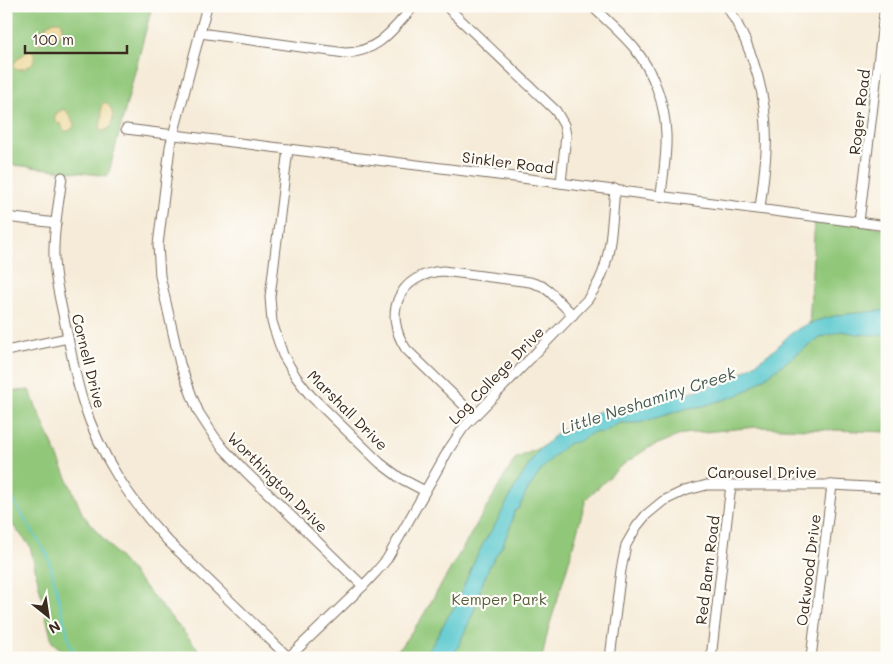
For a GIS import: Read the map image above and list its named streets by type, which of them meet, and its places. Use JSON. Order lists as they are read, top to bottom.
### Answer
{
  "streets": {
    "street": [
      "Roger Road",
      "Sinkler Road",
      "Cornell Drive",
      "Log College Drive",
      "Marshall Drive",
      "Carousel Drive",
      "Worthington Drive",
      "Red Barn Road",
      "Oakwood Drive"
    ]
  },
  "crossings": [
    ["Roger Road", "Sinkler Road"],
    ["Sinkler Road", "Log College Drive"],
    ["Sinkler Road", "Marshall Drive"],
    ["Sinkler Road", "Worthington Drive"],
    ["Cornell Drive", "Log College Drive"],
    ["Log College Drive", "Marshall Drive"],
    ["Log College Drive", "Worthington Drive"],
    ["Carousel Drive", "Red Barn Road"],
    ["Carousel Drive", "Oakwood Drive"]
  ],
  "water": ["Little Neshaminy Creek"],
  "parks": ["Kemper Park"],
  "scale_bar": "100 m",
  "north": "bottom right"
}
